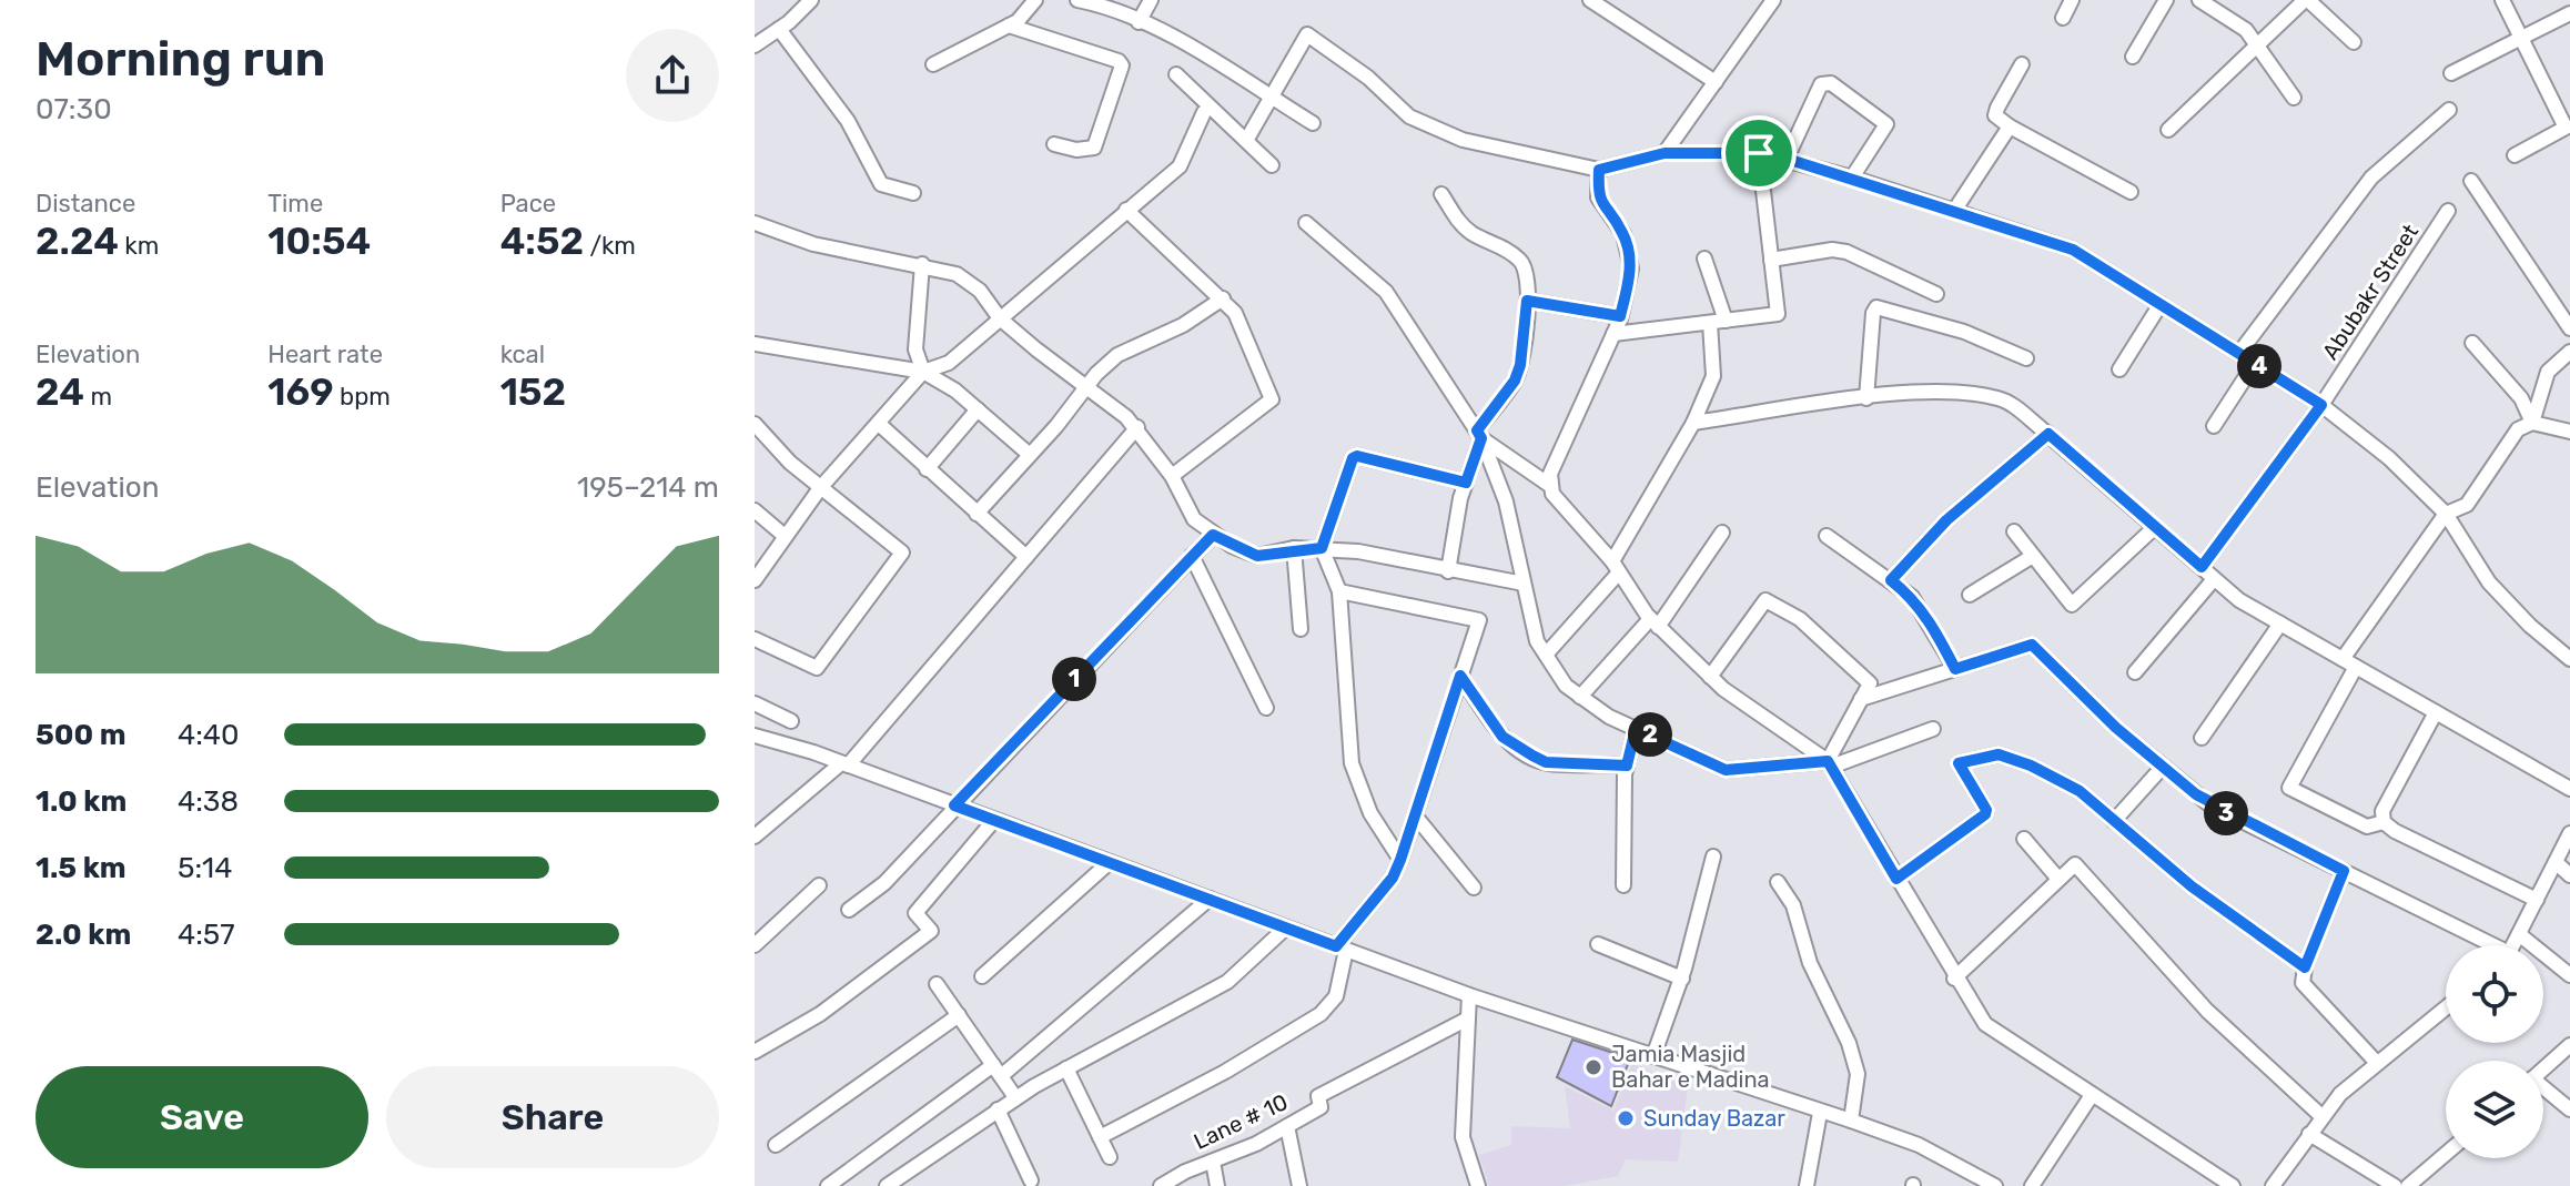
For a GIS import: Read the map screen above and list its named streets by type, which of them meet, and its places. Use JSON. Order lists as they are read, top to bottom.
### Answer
{
  "streets": {
    "street": ["Abubakr Street", "Lane # 10"]
  },
  "places": ["Jamia Masjid Bahar e Madina", "Sunday Bazar"],
  "page": {
    "heading": ["Morning run", "07:30"],
    "stats": [
      ["Distance", "2.24 km"],
      ["Time", "10:54"],
      ["Pace", "4:52 /km"],
      ["Elevation", "24 m"],
      ["Heart rate", "169 bpm"],
      ["kcal", "152"]
    ],
    "pins": [
      "4",
      "1",
      "2",
      "3"
    ],
    "chart": ["Elevation", "195–214 m"],
    "list": [
      {
        "name": "500 m",
        "note": "4:40"
      },
      {
        "name": "1.0 km",
        "note": "4:38"
      },
      {
        "name": "1.5 km",
        "note": "5:14"
      },
      {
        "name": "2.0 km",
        "note": "4:57"
      }
    ],
    "buttons": ["Save", "Share"]
  }
}
